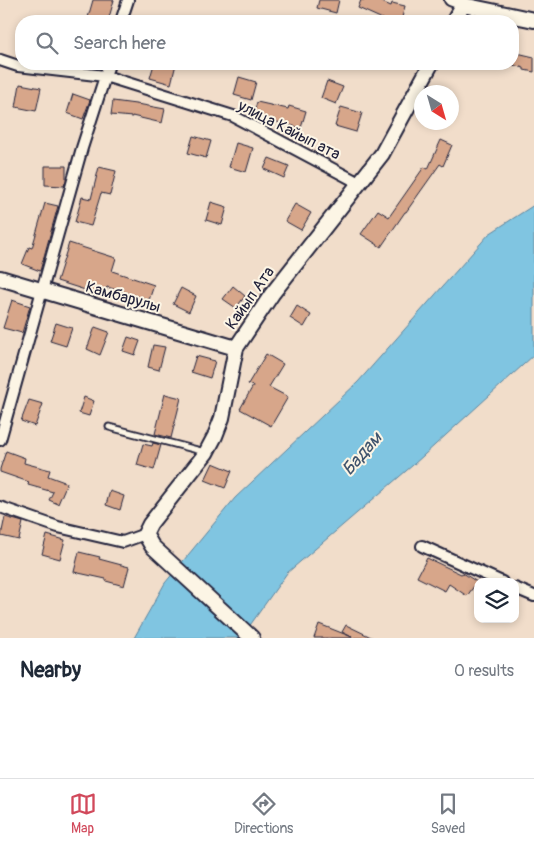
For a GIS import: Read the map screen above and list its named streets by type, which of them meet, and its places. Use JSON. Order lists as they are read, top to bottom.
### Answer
{
  "streets": {
    "street": ["улица Кайып ата", "Камбарулы", "Кайып Ата"]
  },
  "crossings": [
    ["улица Кайып ата", "Кайып Ата"],
    ["Камбарулы", "Кайып Ата"]
  ],
  "water": ["Бадам"],
  "north": "bottom right",
  "page": {
    "search": "Search here",
    "heading": ["Nearby", "0 results"],
    "nav": ["Map", "Directions", "Saved"]
  }
}
